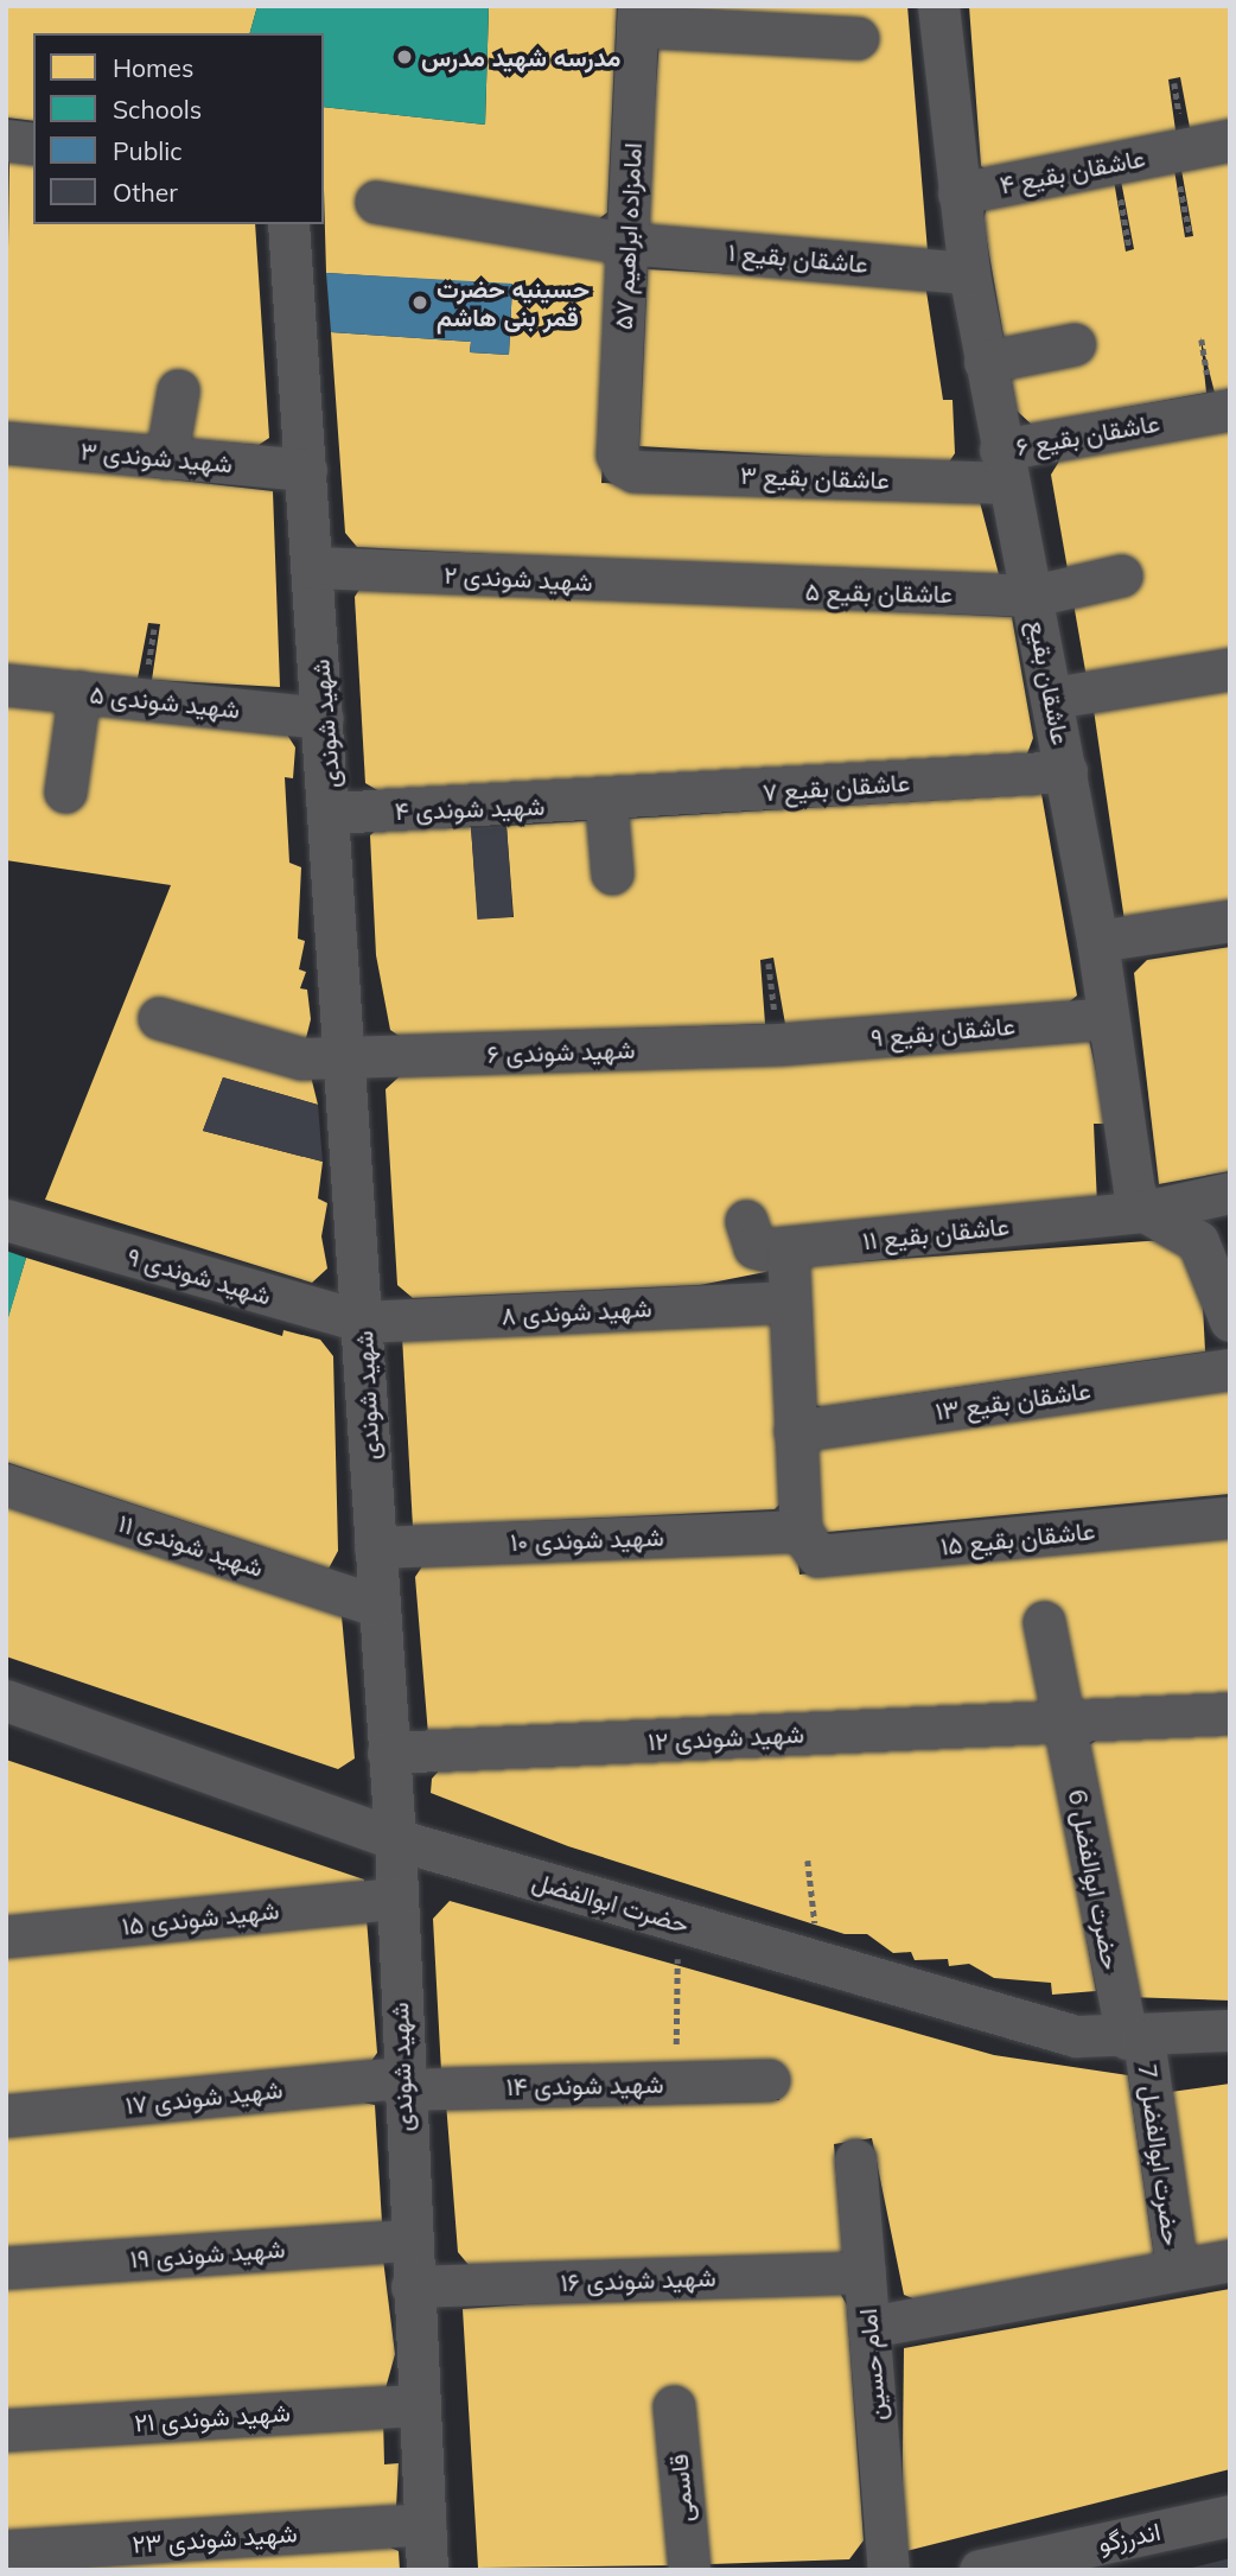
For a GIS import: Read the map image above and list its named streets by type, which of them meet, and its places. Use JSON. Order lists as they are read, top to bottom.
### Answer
{
  "streets": {
    "street": [
      "عاشقان بقیع ۴",
      "امامزاده ابراهیم ۵۷",
      "عاشقان بقیع ۱",
      "عاشقان بقیع ۶",
      "شهید شوندی ۳",
      "عاشقان بقیع ۳",
      "شهید شوندی ۲",
      "عاشقان بقیع ۵",
      "عاشقان بقیع",
      "شهید شوندی ۵",
      "شهید شوندی",
      "عاشقان بقیع ۷",
      "شهید شوندی ۴",
      "عاشقان بقیع ۹",
      "شهید شوندی ۶",
      "عاشقان بقیع ۱۱",
      "شهید شوندی ۹",
      "شهید شوندی ۸",
      "عاشقان بقیع ۱۳",
      "عاشقان بقیع ۱۵",
      "شهید شوندی ۱۰",
      "شهید شوندی ۱۱",
      "شهید شوندی ۱۲",
      "حضرت ابوالفضل 6",
      "حضرت ابوالفضل",
      "شهید شوندی ۱۵",
      "شهید شوندی ۱۴",
      "شهید شوندی ۱۷",
      "حضرت ابوالفضل 7",
      "شهید شوندی ۱۹",
      "شهید شوندی ۱۶",
      "امام حسین",
      "شهید شوندی ۲۱",
      "قاسمی",
      "اندرزگو",
      "شهید شوندی ۲۳"
    ]
  },
  "crossings": [
    ["عاشقان بقیع ۴", "عاشقان بقیع"],
    ["امامزاده ابراهیم ۵۷", "عاشقان بقیع ۱"],
    ["امامزاده ابراهیم ۵۷", "عاشقان بقیع ۳"],
    ["عاشقان بقیع ۱", "عاشقان بقیع"],
    ["عاشقان بقیع ۶", "عاشقان بقیع ۳"],
    ["عاشقان بقیع ۶", "عاشقان بقیع"],
    ["شهید شوندی ۳", "شهید شوندی"],
    ["عاشقان بقیع ۳", "عاشقان بقیع"],
    ["شهید شوندی ۲", "عاشقان بقیع ۵"],
    ["شهید شوندی ۲", "شهید شوندی"],
    ["عاشقان بقیع ۵", "عاشقان بقیع"],
    ["عاشقان بقیع", "عاشقان بقیع ۷"],
    ["عاشقان بقیع", "عاشقان بقیع ۹"],
    ["عاشقان بقیع", "عاشقان بقیع ۱۱"],
    ["شهید شوندی ۵", "شهید شوندی"],
    ["شهید شوندی", "شهید شوندی ۴"],
    ["شهید شوندی", "شهید شوندی ۶"],
    ["شهید شوندی", "شهید شوندی ۹"],
    ["شهید شوندی", "شهید شوندی ۸"],
    ["شهید شوندی", "شهید شوندی ۱۰"],
    ["شهید شوندی", "شهید شوندی ۱۱"],
    ["شهید شوندی", "شهید شوندی ۱۲"],
    ["شهید شوندی", "حضرت ابوالفضل"],
    ["شهید شوندی", "شهید شوندی ۱۵"],
    ["شهید شوندی", "شهید شوندی ۱۴"],
    ["شهید شوندی", "شهید شوندی ۱۷"],
    ["شهید شوندی", "شهید شوندی ۱۹"],
    ["شهید شوندی", "شهید شوندی ۱۶"],
    ["شهید شوندی", "شهید شوندی ۲۱"],
    ["شهید شوندی", "شهید شوندی ۲۳"],
    ["عاشقان بقیع ۷", "شهید شوندی ۴"],
    ["عاشقان بقیع ۹", "شهید شوندی ۶"],
    ["شهید شوندی ۹", "شهید شوندی ۸"],
    ["عاشقان بقیع ۱۵", "شهید شوندی ۱۰"],
    ["شهید شوندی ۱۲", "حضرت ابوالفضل 6"],
    ["حضرت ابوالفضل 6", "حضرت ابوالفضل"],
    ["حضرت ابوالفضل 6", "حضرت ابوالفضل 7"],
    ["حضرت ابوالفضل", "حضرت ابوالفضل 7"],
    ["شهید شوندی ۱۴", "شهید شوندی ۱۷"],
    ["شهید شوندی ۱۶", "امام حسین"]
  ],
  "places": ["مدرسه شهید مدرس", "حسینیه حضرت قمر بنی هاشم"],
  "legend": [
    "Homes",
    "Schools",
    "Public",
    "Other"
  ]
}
